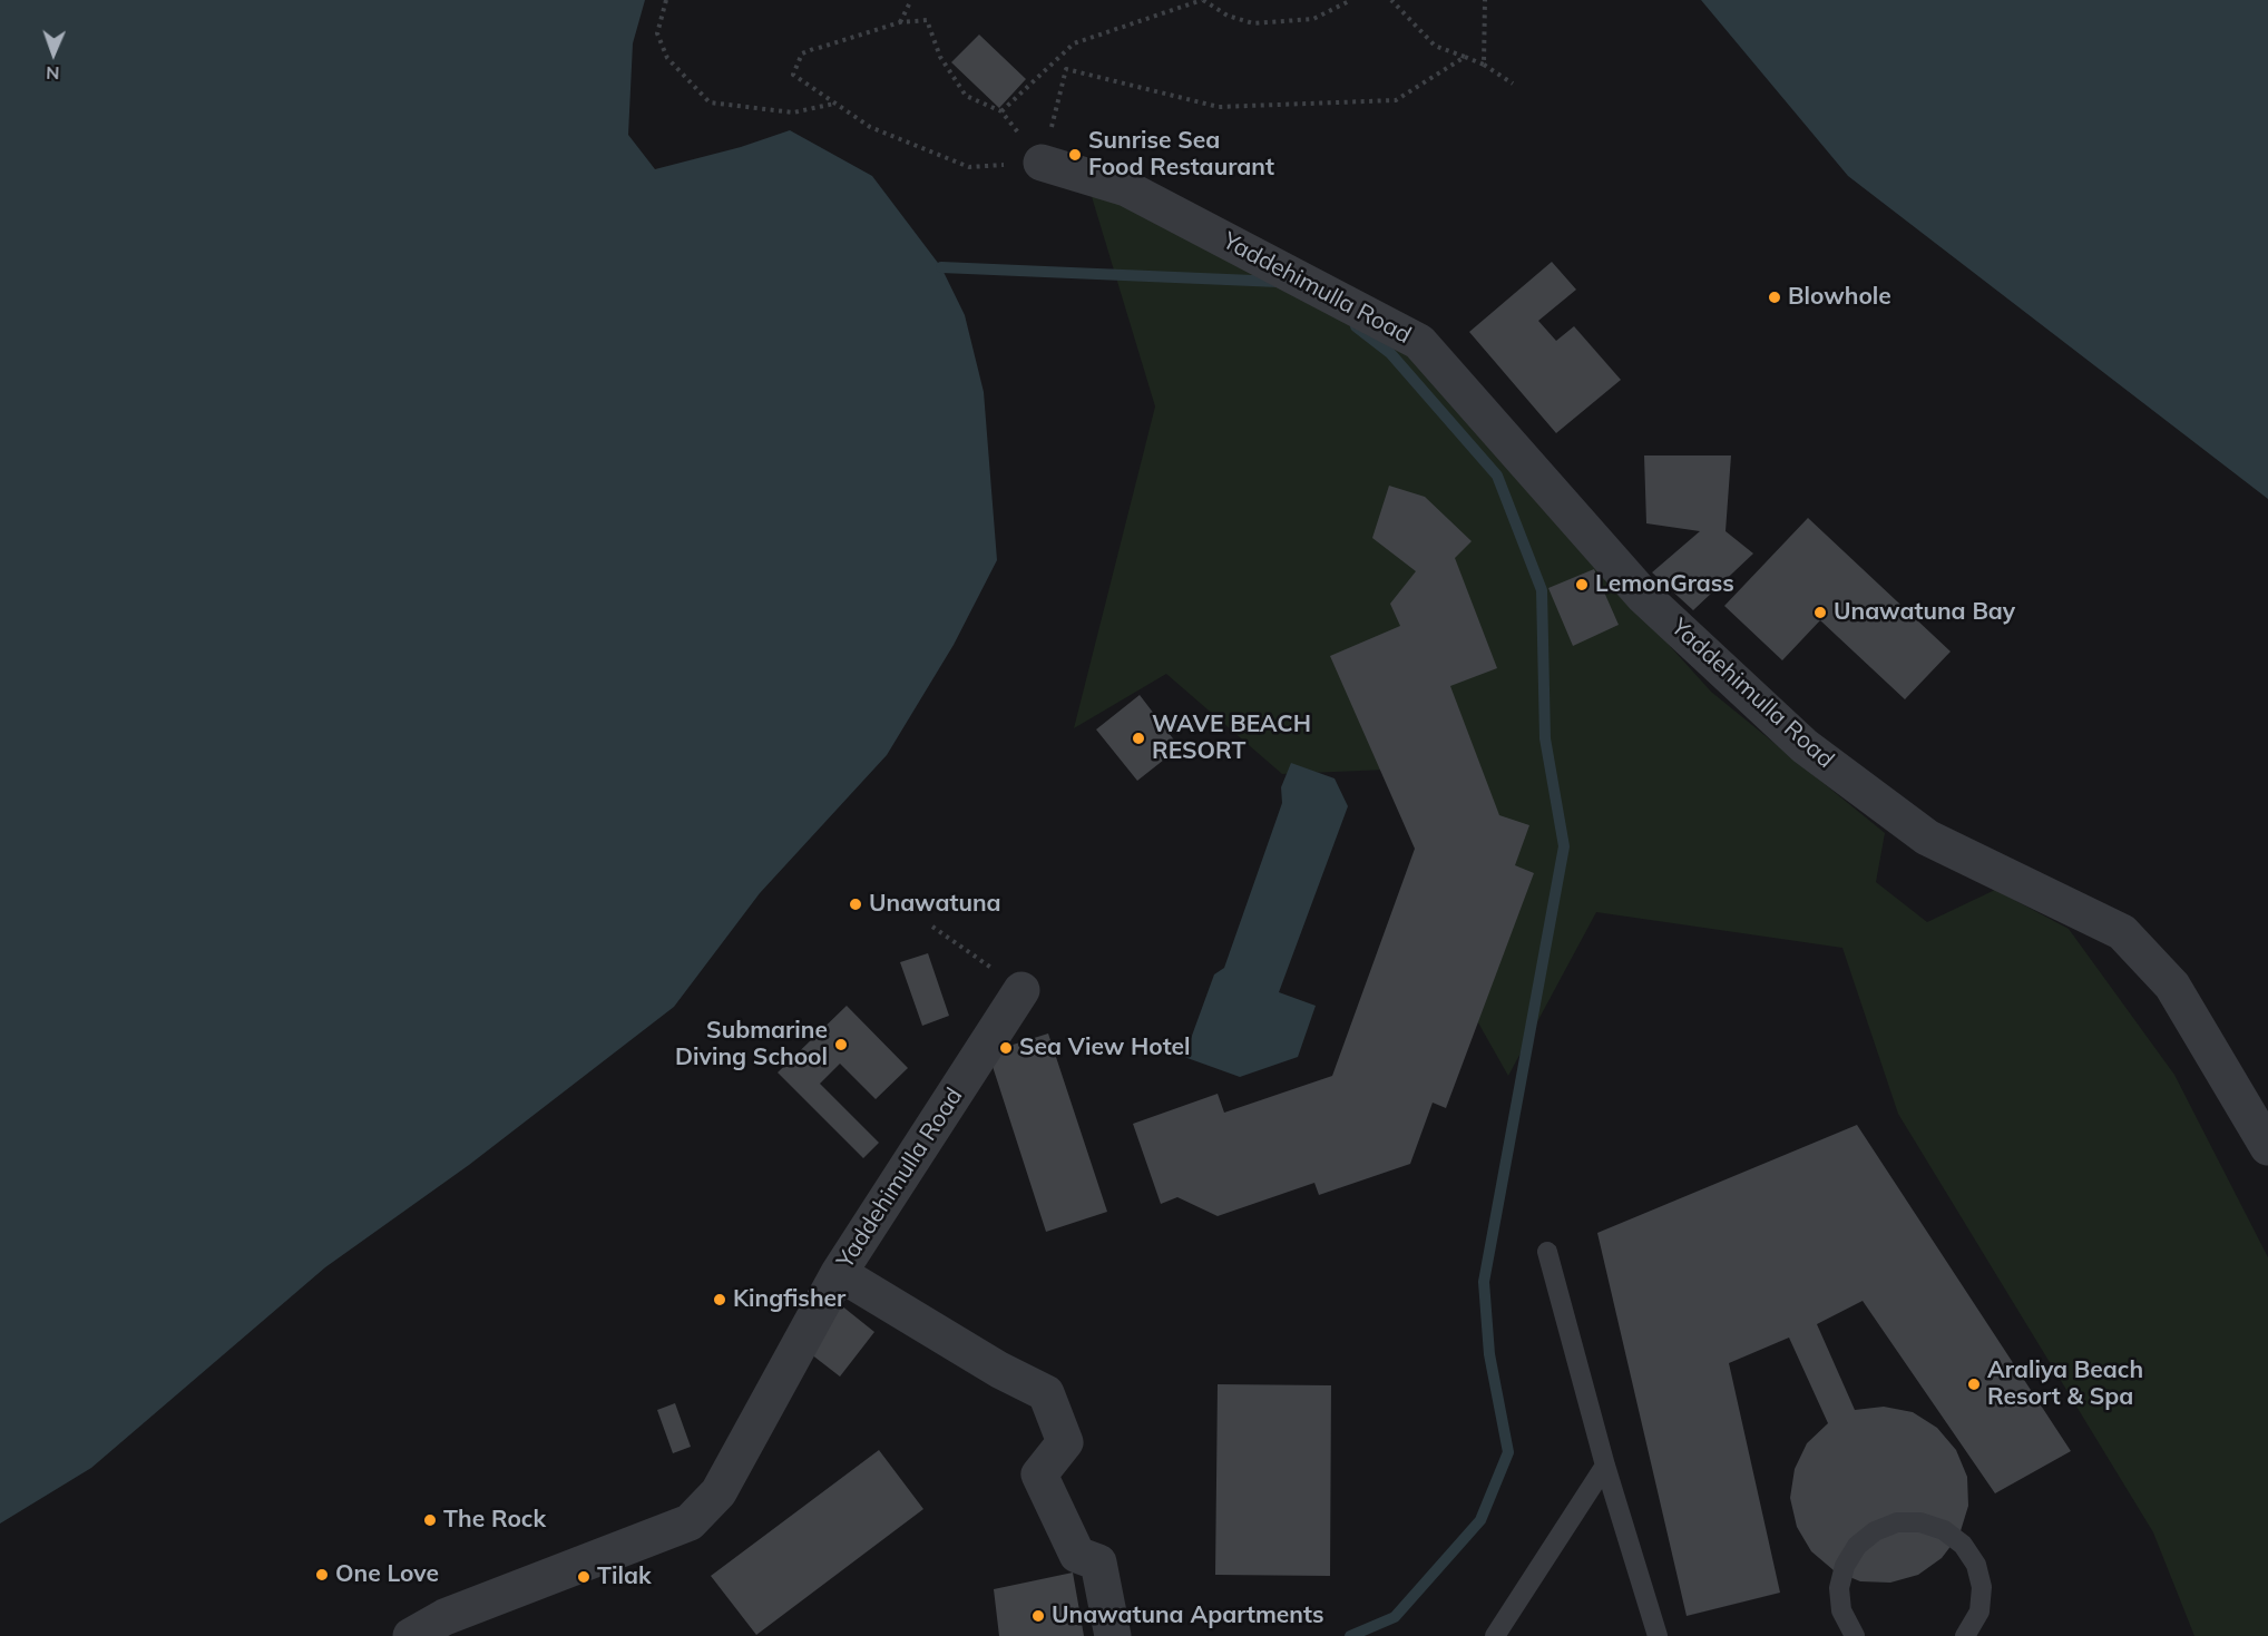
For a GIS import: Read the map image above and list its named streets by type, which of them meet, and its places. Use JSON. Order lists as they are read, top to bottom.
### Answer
{
  "streets": {
    "street": ["Yaddehimulla Road"]
  },
  "places": [
    "Sunrise Sea Food Restaurant",
    "Blowhole",
    "LemonGrass",
    "Unawatuna Bay",
    "WAVE BEACH RESORT",
    "Unawatuna",
    "Submarine Diving School",
    "Sea View Hotel",
    "Kingfisher",
    "Araliya Beach Resort & Spa",
    "The Rock",
    "One Love",
    "Tilak",
    "Unawatuna Apartments"
  ],
  "north": "bottom"
}
